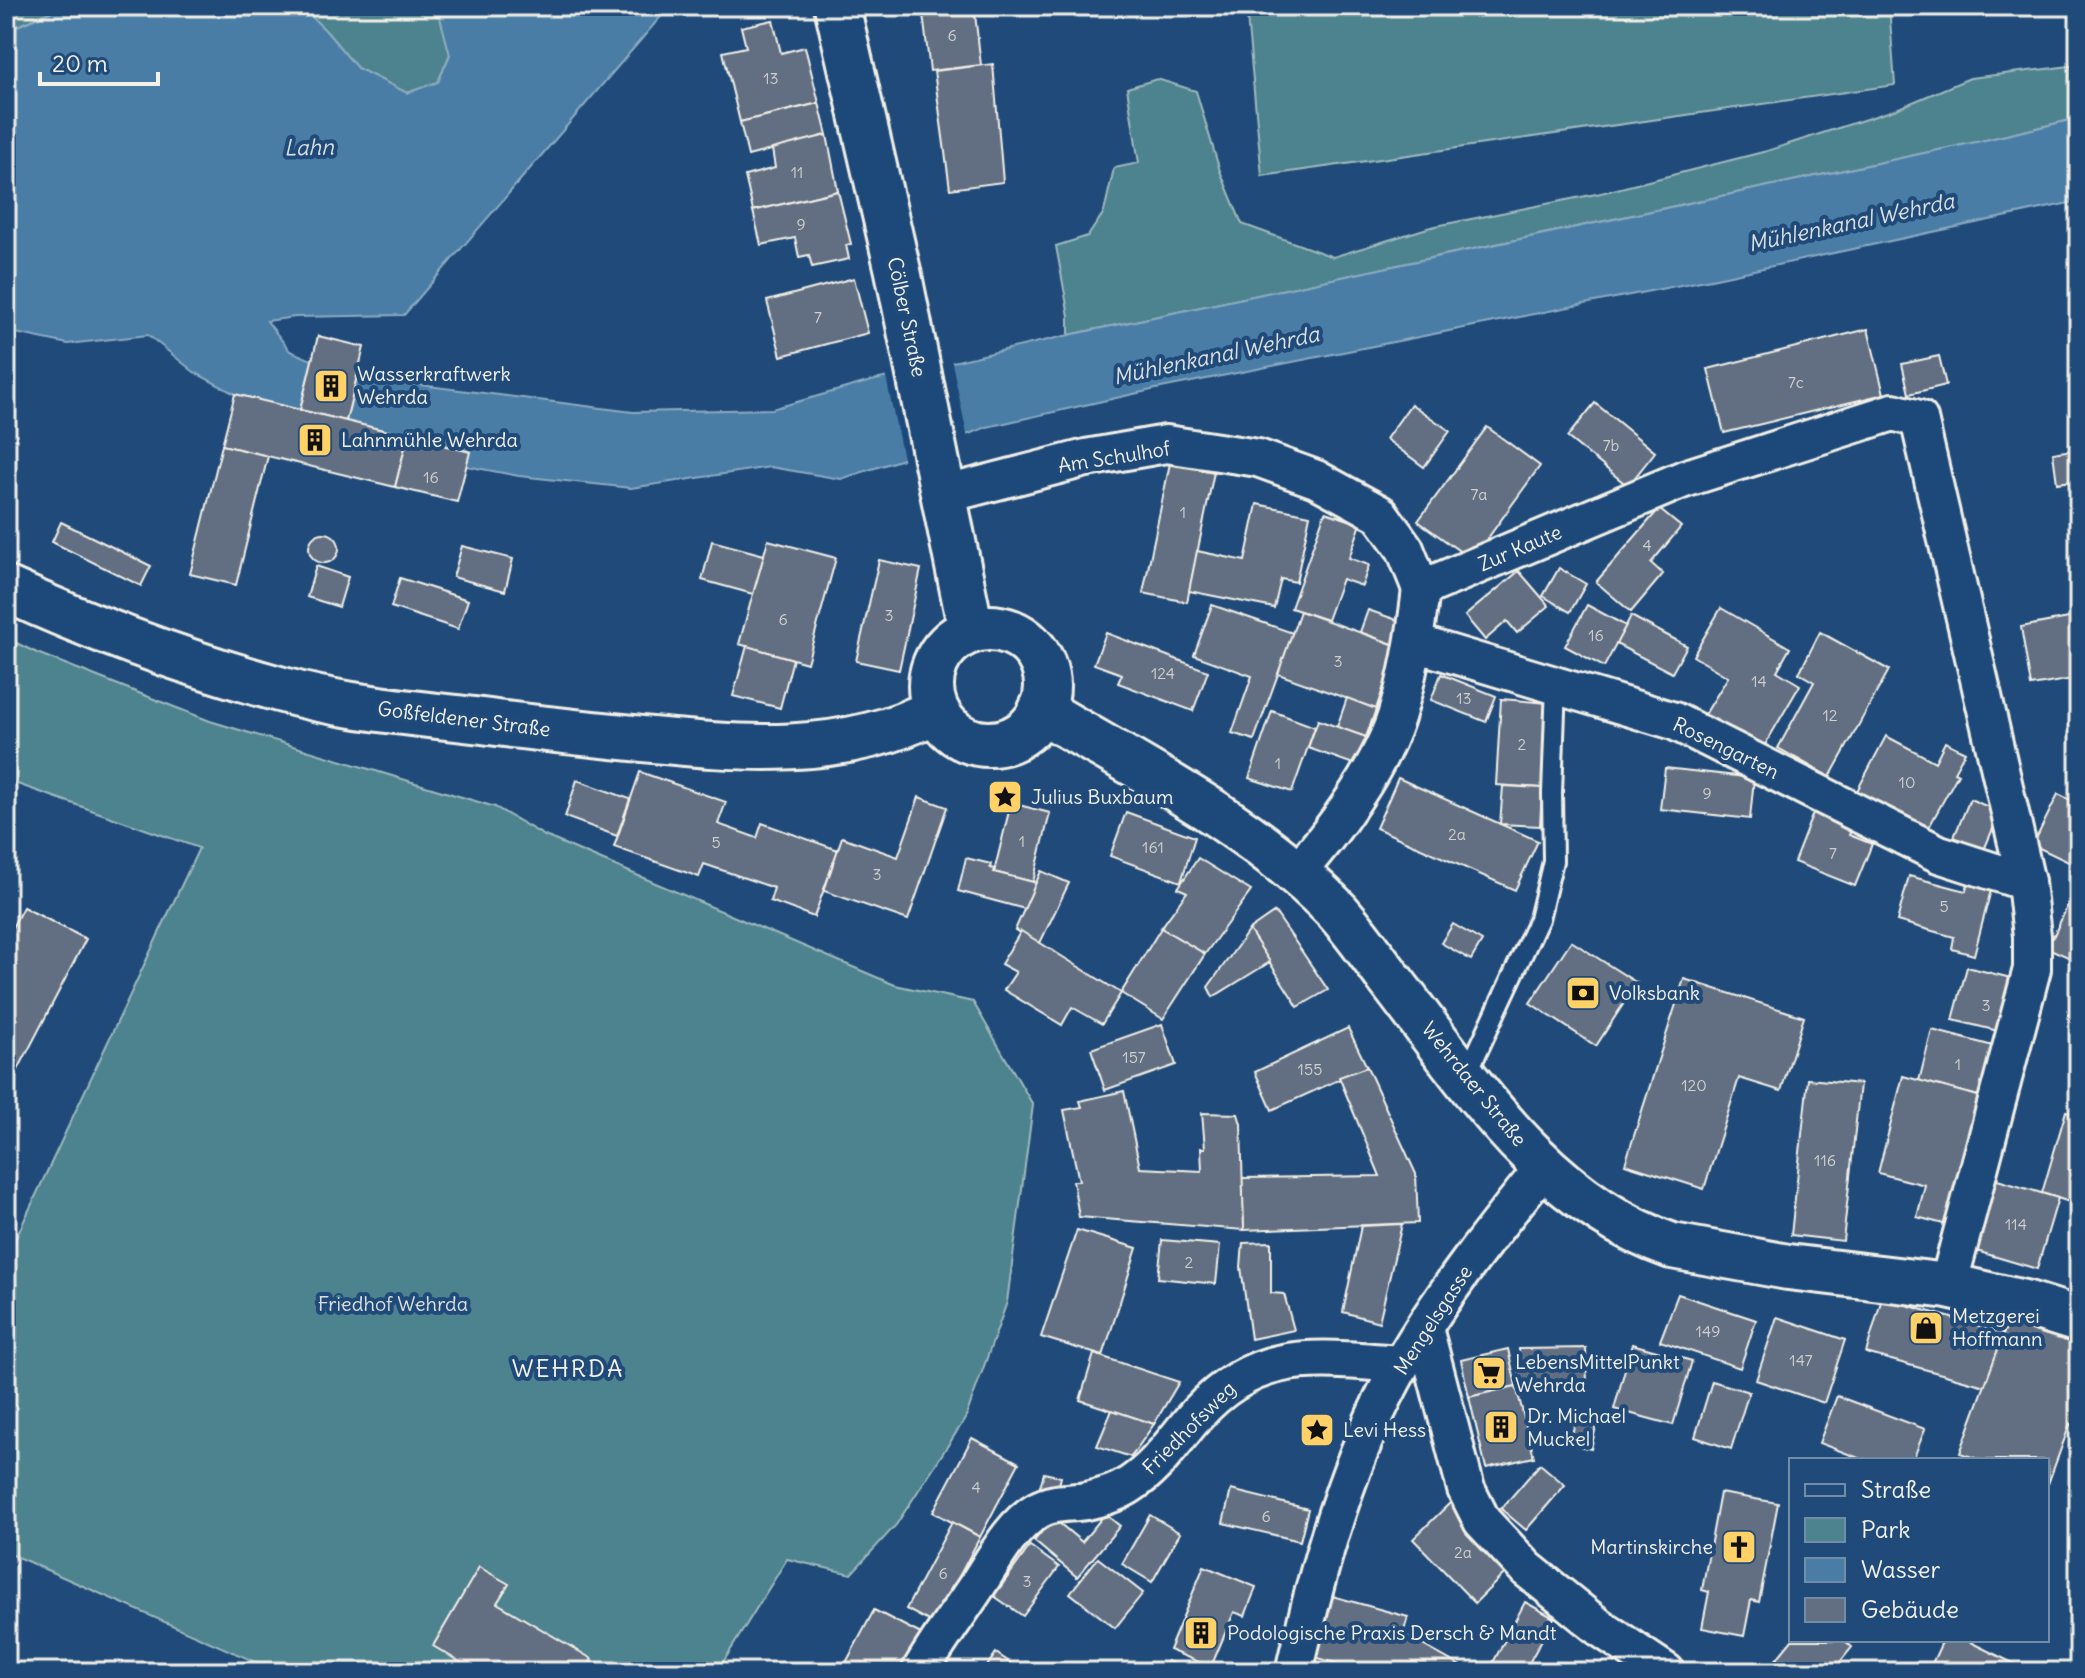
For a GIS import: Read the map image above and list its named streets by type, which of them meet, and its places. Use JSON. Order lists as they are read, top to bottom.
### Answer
{
  "streets": {
    "main road": ["Cölber Straße", "Goßfeldener Straße", "Wehrdaer Straße"],
    "street": [
      "Am Schulhof",
      "Zur Kaute",
      "Rosengarten",
      "Mengelsgasse",
      "Friedhofsweg"
    ]
  },
  "crossings": [
    ["Cölber Straße", "Am Schulhof"],
    ["Cölber Straße", "Goßfeldener Straße"],
    ["Cölber Straße", "Wehrdaer Straße"],
    ["Am Schulhof", "Zur Kaute"],
    ["Zur Kaute", "Rosengarten"],
    ["Goßfeldener Straße", "Wehrdaer Straße"],
    ["Wehrdaer Straße", "Mengelsgasse"],
    ["Mengelsgasse", "Friedhofsweg"]
  ],
  "districts": ["WEHRDA"],
  "water": ["Lahn", "Mühlenkanal Wehrda"],
  "parks": ["Friedhof Wehrda"],
  "places": {
    "building": [
      "Wasserkraftwerk Wehrda",
      "Lahnmühle Wehrda",
      "Dr. Michael Muckel",
      "Podologische Praxis Dersch & Mandt"
    ],
    "place": ["Julius Buxbaum", "Levi Hess"],
    "bank": ["Volksbank"],
    "shop": ["Metzgerei Hoffmann"],
    "supermarket": ["LebensMittelPunkt Wehrda"],
    "church": ["Martinskirche"]
  },
  "house_numbers": [
    "6",
    "13",
    "11",
    "9",
    "7",
    "7c",
    "7b",
    "16",
    "7a",
    "1",
    "4",
    "3",
    "6",
    "16",
    "3",
    "124",
    "14",
    "13",
    "12",
    "2",
    "1",
    "10",
    "9",
    "2a",
    "1",
    "5",
    "161",
    "7",
    "3",
    "5",
    "3",
    "157",
    "1",
    "155",
    "120",
    "116",
    "114",
    "2",
    "149",
    "147",
    "4",
    "6",
    "2a",
    "6",
    "3"
  ],
  "legend": [
    "Straße",
    "Park",
    "Wasser",
    "Gebäude"
  ],
  "scale_bar": "20 m"
}
